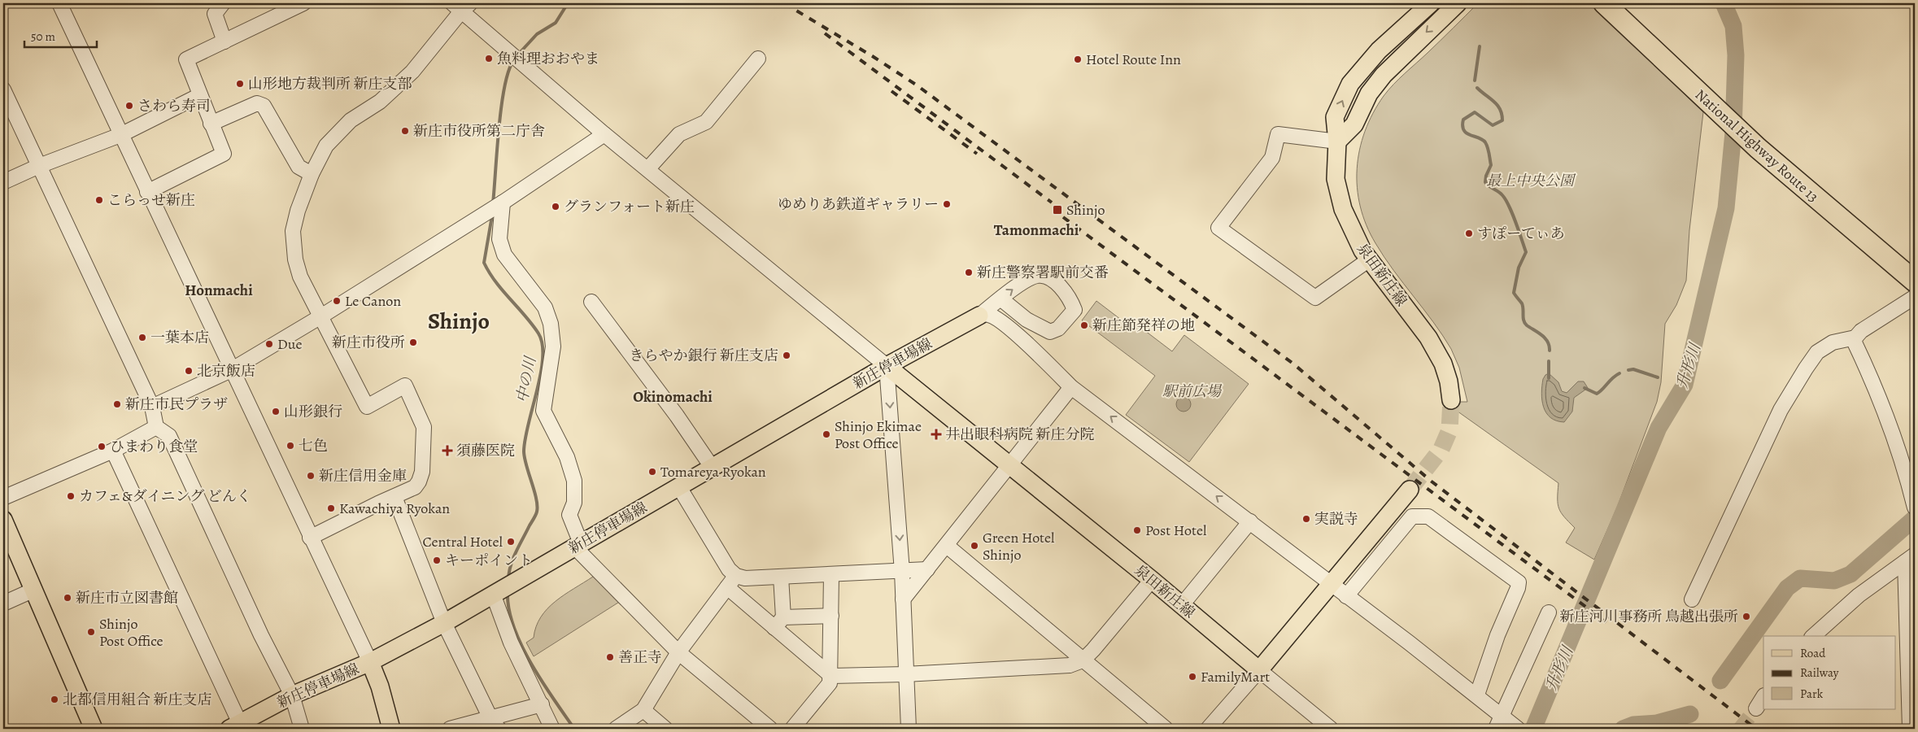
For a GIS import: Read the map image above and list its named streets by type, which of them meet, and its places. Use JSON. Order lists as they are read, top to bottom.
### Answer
{
  "streets": {
    "highway": ["National Highway Route 13"],
    "main road": ["泉田新庄線", "新庄停車場線"]
  },
  "crossings": [
    ["泉田新庄線", "新庄停車場線"]
  ],
  "districts": [
    "Tamonmachi",
    "Honmachi",
    "Shinjo",
    "Okinomachi"
  ],
  "water": ["升形川", "中の川"],
  "parks": ["最上中央公園", "駅前広場"],
  "places": {
    "other": [
      "魚料理おおやま",
      "Hotel Route Inn",
      "山形地方裁判所 新庄支部",
      "さわら寿司",
      "新庄市役所第二庁舎",
      "こらっせ新庄",
      "ゆめりあ鉄道ギャラリー",
      "グランフォート新庄",
      "すぽーてぃあ",
      "新庄警察署駅前交番",
      "Le Canon",
      "新庄節発祥の地",
      "一葉本店",
      "新庄市役所",
      "Due",
      "きらやか銀行 新庄支店",
      "北京飯店",
      "新庄市民プラザ",
      "山形銀行",
      "Shinjo Ekimae Post Office",
      "七色",
      "ひまわり食堂",
      "Tomareya Ryokan",
      "新庄信用金庫",
      "カフェ&ダイニング どんく",
      "Kawachiya Ryokan",
      "実説寺",
      "Post Hotel",
      "Central Hotel",
      "Green Hotel Shinjo",
      "キーポイント",
      "新庄市立図書館",
      "新庄河川事務所 鳥越出張所",
      "Shinjo Post Office",
      "善正寺",
      "FamilyMart",
      "北都信用組合 新庄支店"
    ],
    "transit": ["Shinjo"],
    "health": ["井出眼科病院 新庄分院", "須藤医院"]
  },
  "legend": ["Road", "Railway", "Park"],
  "scale_bar": "50 m"
}
